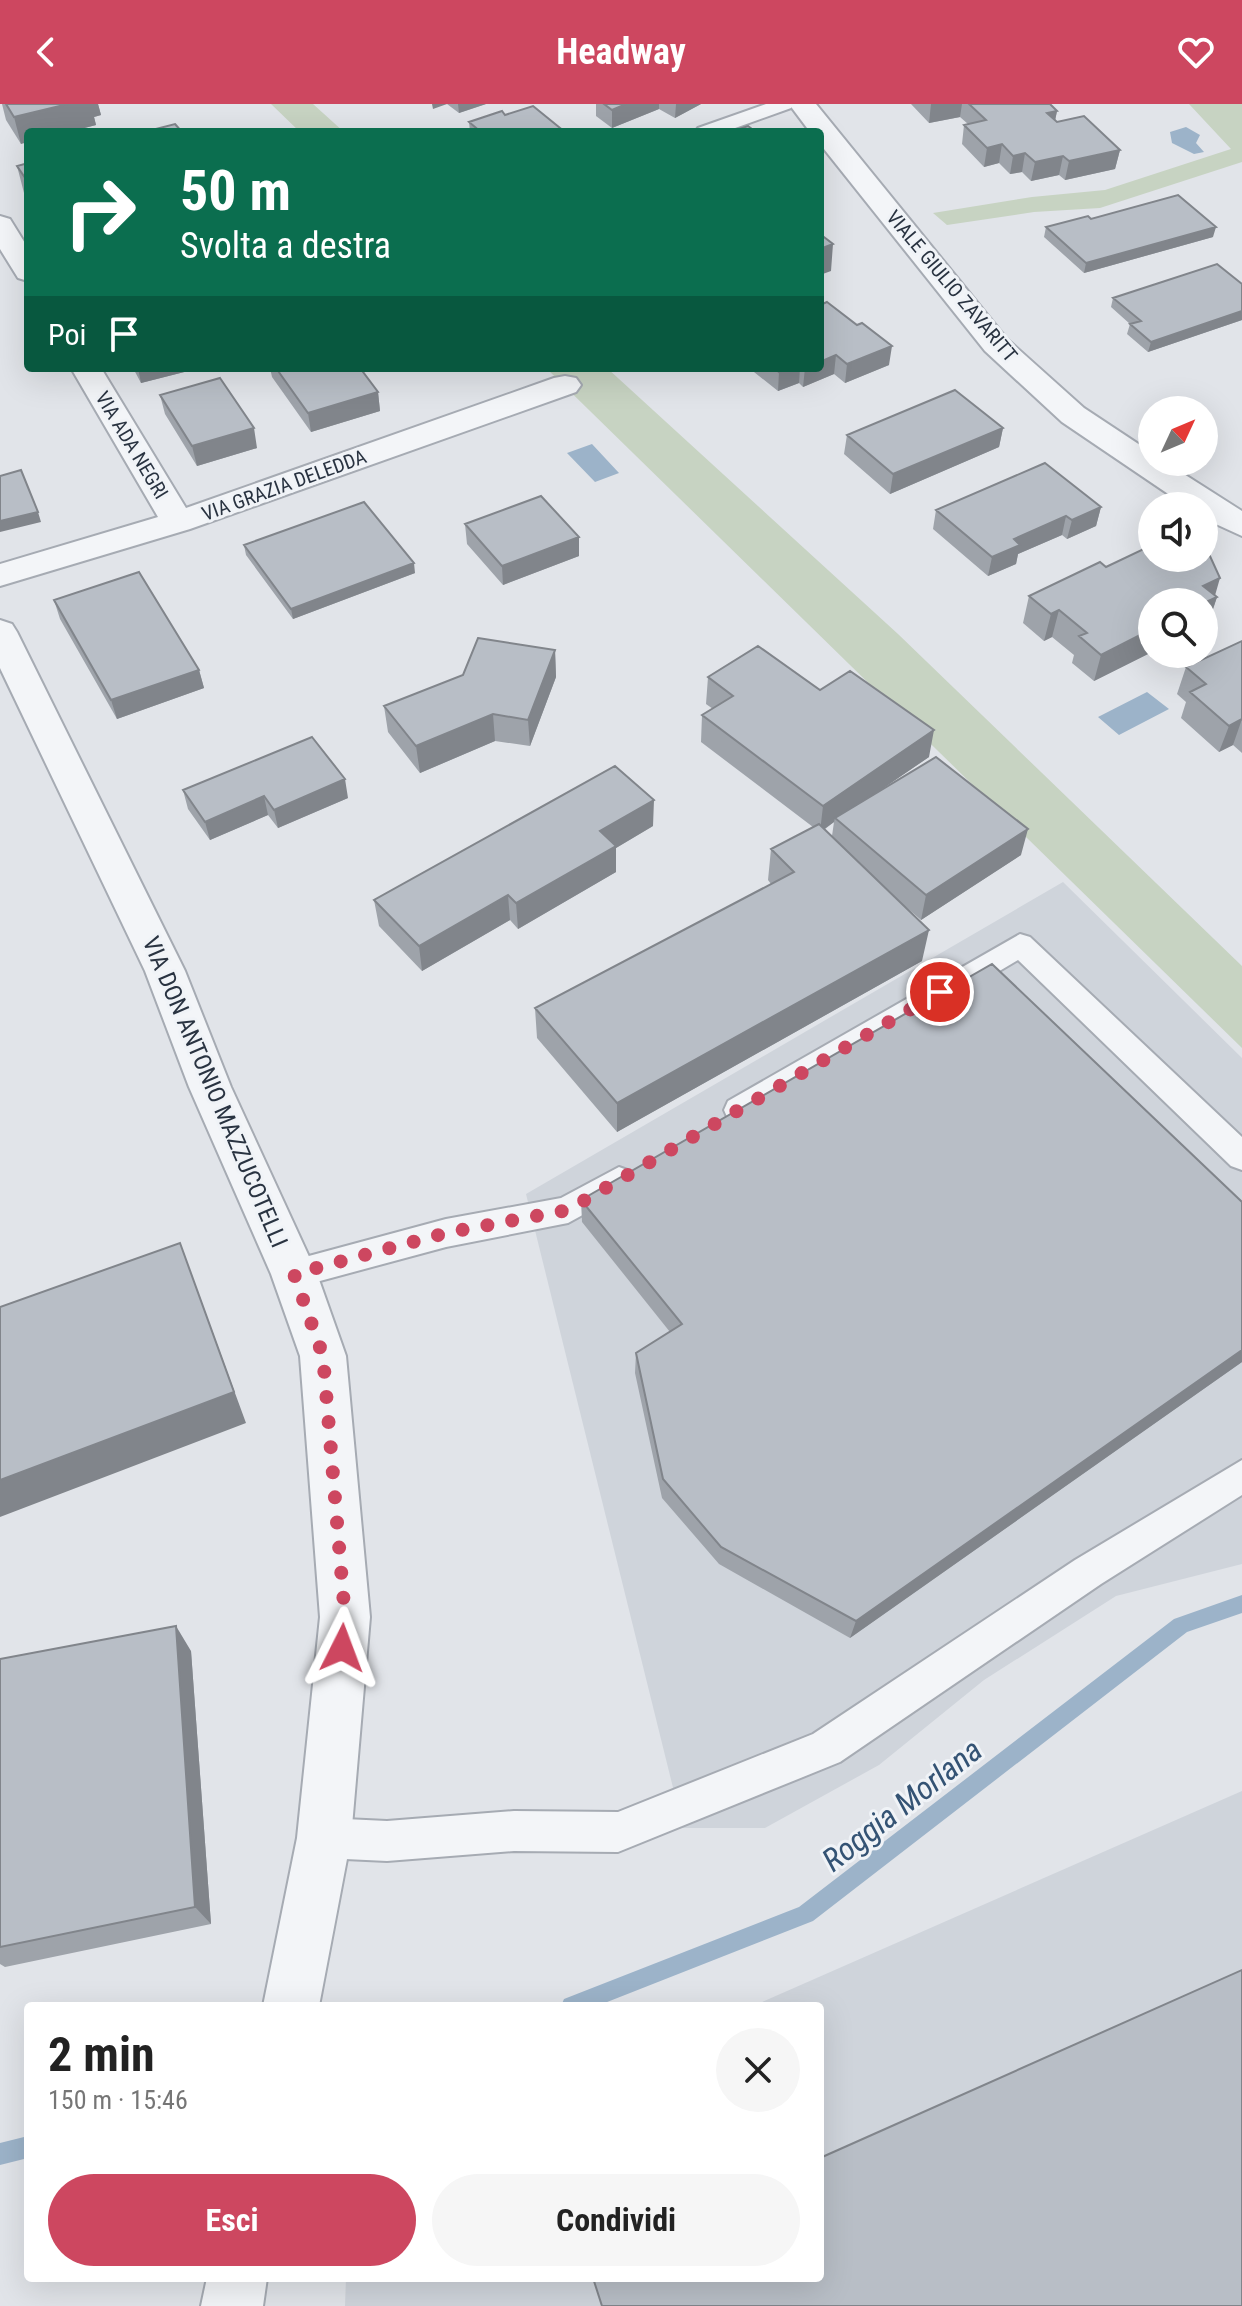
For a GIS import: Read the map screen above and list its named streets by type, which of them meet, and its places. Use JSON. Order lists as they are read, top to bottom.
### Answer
{
  "streets": {
    "street": [
      "VIALE GIULIO ZAVARITT",
      "VIA ADA NEGRI",
      "VIA GRAZIA DELEDDA",
      "VIA DON ANTONIO MAZZUCOTELLI"
    ]
  },
  "crossings": [
    ["VIA ADA NEGRI", "VIA GRAZIA DELEDDA"]
  ],
  "water": ["Roggia Morlana"],
  "north": "top right",
  "page": {
    "header": "Headway",
    "turn": ["50 m", "Svolta a destra"],
    "then": "Poi",
    "heading": ["2 min", "150 m · 15:46"],
    "buttons": ["Esci", "Condividi"]
  }
}
